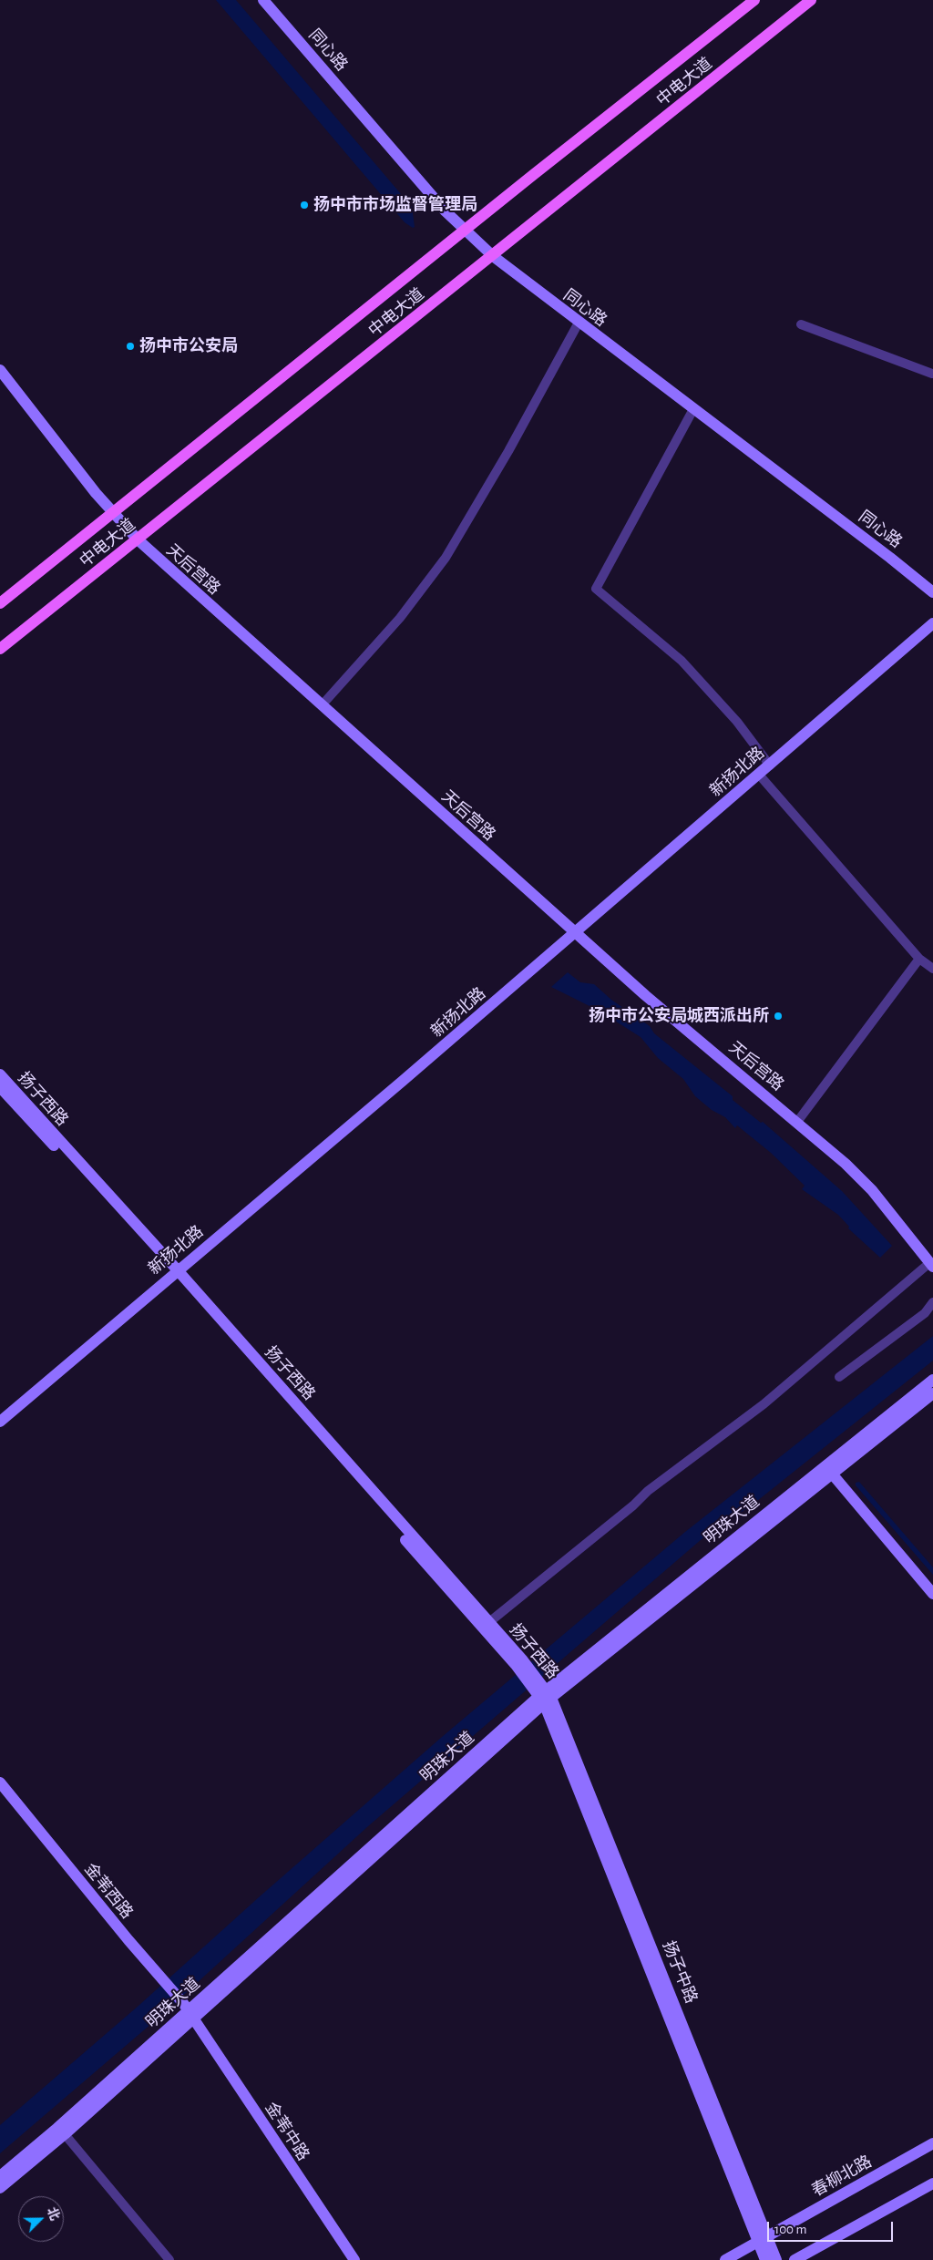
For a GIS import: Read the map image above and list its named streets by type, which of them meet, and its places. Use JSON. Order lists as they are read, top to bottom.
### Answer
{
  "streets": {
    "main road": ["中电大道"],
    "street": [
      "同心路",
      "天后宫路",
      "新扬北路",
      "扬子西路",
      "明珠大道",
      "金苇西路",
      "扬子中路",
      "金苇中路",
      "春柳北路"
    ]
  },
  "crossings": [
    ["同心路", "中电大道"],
    ["中电大道", "天后宫路"],
    ["天后宫路", "新扬北路"],
    ["新扬北路", "扬子西路"],
    ["扬子西路", "明珠大道"],
    ["扬子西路", "扬子中路"],
    ["明珠大道", "金苇西路"],
    ["明珠大道", "扬子中路"],
    ["明珠大道", "金苇中路"],
    ["金苇西路", "金苇中路"],
    ["扬子中路", "春柳北路"]
  ],
  "places": ["扬中市市场监督管理局", "扬中市公安局", "扬中市公安局城西派出所"],
  "scale_bar": "100 m",
  "north": "top right"
}
